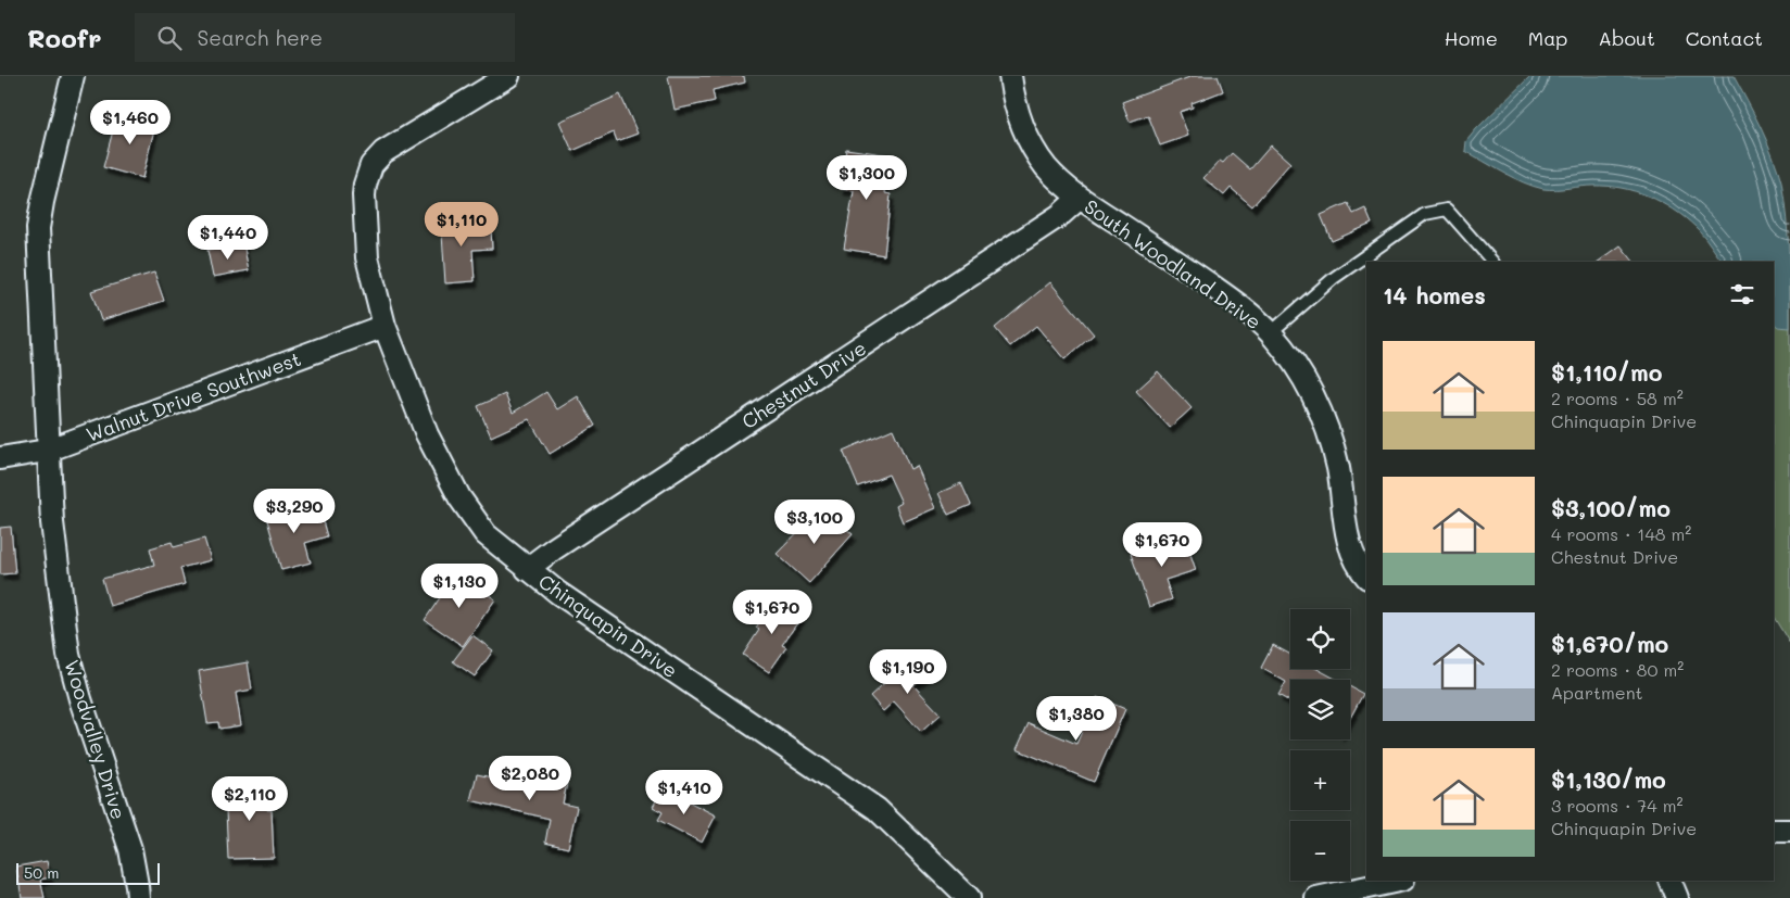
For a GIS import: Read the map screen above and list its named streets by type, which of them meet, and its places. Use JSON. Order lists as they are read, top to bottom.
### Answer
{
  "streets": {
    "street": [
      "South Woodland Drive",
      "Chestnut Drive",
      "Walnut Drive Southwest",
      "Chinquapin Drive",
      "Woodvalley Drive"
    ]
  },
  "crossings": [
    ["South Woodland Drive", "Chestnut Drive"],
    ["Chestnut Drive", "Chinquapin Drive"],
    ["Walnut Drive Southwest", "Chinquapin Drive"],
    ["Walnut Drive Southwest", "Woodvalley Drive"]
  ],
  "scale_bar": "50 m",
  "page": {
    "header": "Roofr",
    "search": "Search here",
    "nav": [
      "Home",
      "Map",
      "About",
      "Contact"
    ],
    "price": [
      "$1,460",
      "$1,300",
      "$1,110",
      "$1,440",
      "$3,290",
      "$3,100",
      "$1,670",
      "$1,130",
      "$1,670",
      "$1,190",
      "$1,380",
      "$2,080",
      "$1,410",
      "$2,110"
    ],
    "heading": "14 homes",
    "list": [
      {
        "name": "$1,110/mo",
        "note": "2 rooms · 58 m² · Chinquapin Drive"
      },
      {
        "name": "$3,100/mo",
        "note": "4 rooms · 148 m² · Chestnut Drive"
      },
      {
        "name": "$1,670/mo",
        "note": "2 rooms · 80 m² · Apartment"
      },
      {
        "name": "$1,130/mo",
        "note": "3 rooms · 74 m² · Chinquapin Drive"
      }
    ],
    "map_buttons": ["+", "−"],
    "scale": "50 m"
  }
}
